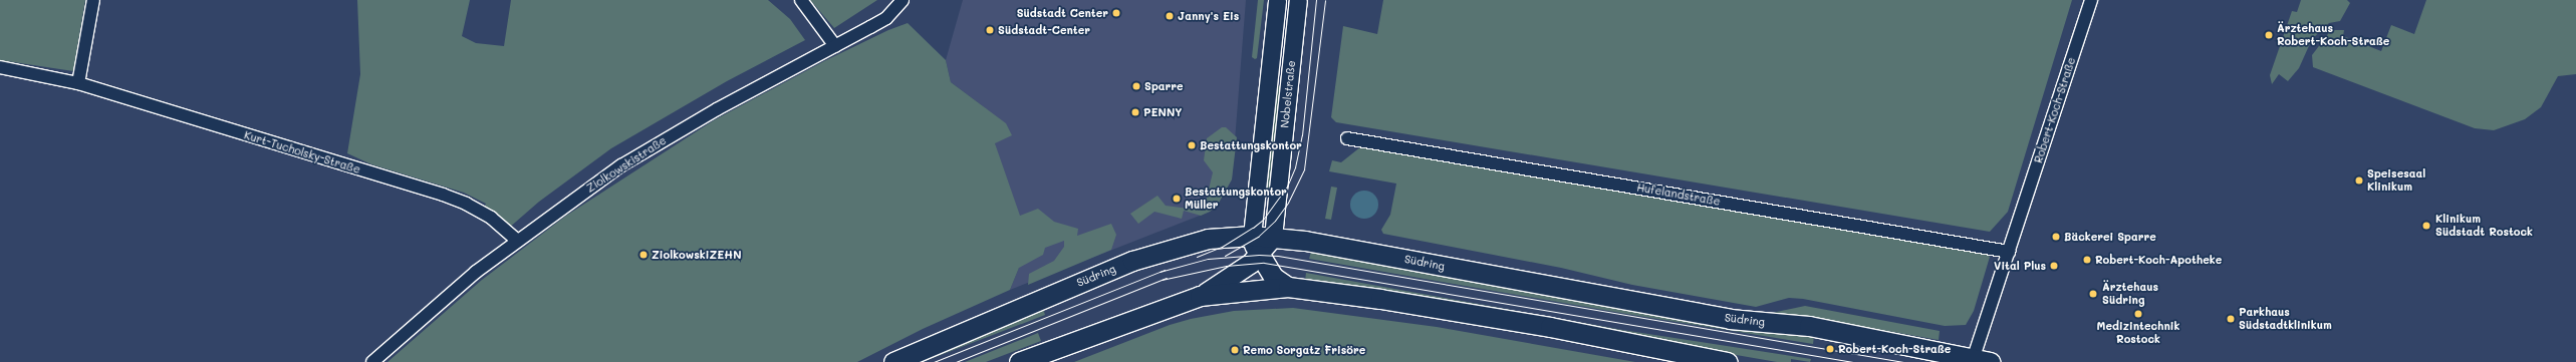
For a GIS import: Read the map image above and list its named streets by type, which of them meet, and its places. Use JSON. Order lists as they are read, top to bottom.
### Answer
{
  "streets": {
    "main road": ["Nobelstraße", "Südring"],
    "street": [
      "Robert-Koch-Straße",
      "Kurt-Tucholsky-Straße",
      "Ziolkowskistraße",
      "Hufelandstraße"
    ]
  },
  "crossings": [
    ["Nobelstraße", "Südring"],
    ["Robert-Koch-Straße", "Hufelandstraße"],
    ["Robert-Koch-Straße", "Südring"],
    ["Kurt-Tucholsky-Straße", "Ziolkowskistraße"]
  ],
  "places": [
    "Südstadt Center",
    "Janny's Eis",
    "Südstadt-Center",
    "Ärztehaus Robert-Koch-Straße",
    "Sparre",
    "PENNY",
    "Bestattungskontor",
    "Speisesaal Klinikum",
    "Bestattungskontor Müller",
    "Klinikum Südstadt Rostock",
    "Bäckerei Sparre",
    "ZiolkowskiZEHN",
    "Robert-Koch-Apotheke",
    "Vital Plus",
    "Ärztehaus Südring",
    "Medizintechnik Rostock",
    "Parkhaus Südstadtklinikum",
    "Robert-Koch-Straße",
    "Remo Sorgatz Frisöre"
  ]
}
